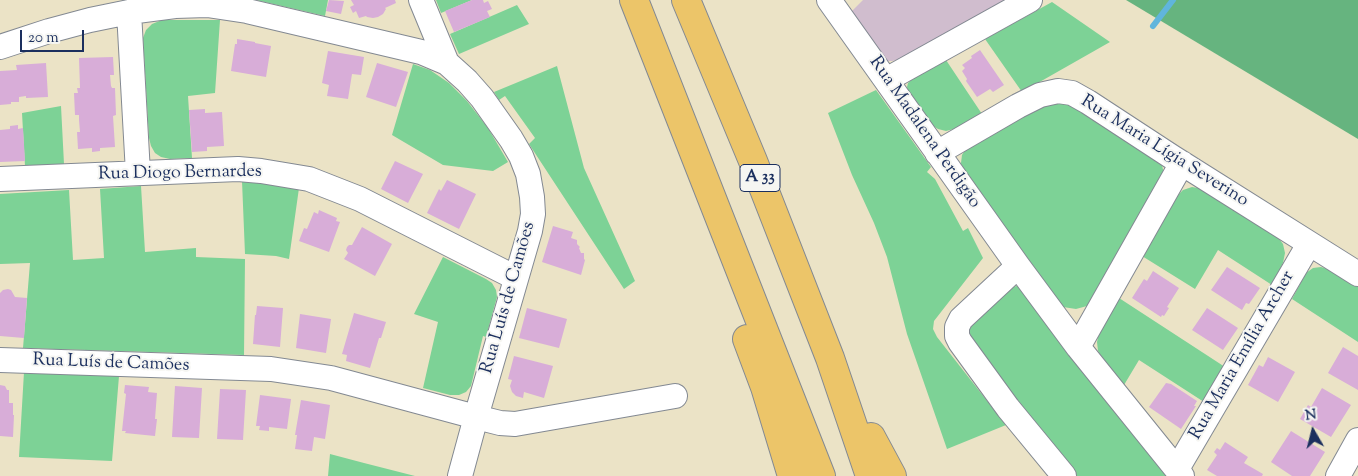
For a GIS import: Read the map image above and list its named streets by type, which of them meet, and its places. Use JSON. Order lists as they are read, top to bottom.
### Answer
{
  "streets": {
    "highway": ["A 33"],
    "street": [
      "Rua Madalena Perdigão",
      "Rua Maria Lígia Severino",
      "Rua Diogo Bernardes",
      "Rua Luís de Camões",
      "Rua Maria Emília Archer"
    ]
  },
  "crossings": [
    ["Rua Madalena Perdigão", "Rua Maria Lígia Severino"],
    ["Rua Madalena Perdigão", "Rua Maria Emília Archer"],
    ["Rua Maria Lígia Severino", "Rua Maria Emília Archer"],
    ["Rua Diogo Bernardes", "Rua Luís de Camões"]
  ],
  "scale_bar": "20 m",
  "north": "top"
}
